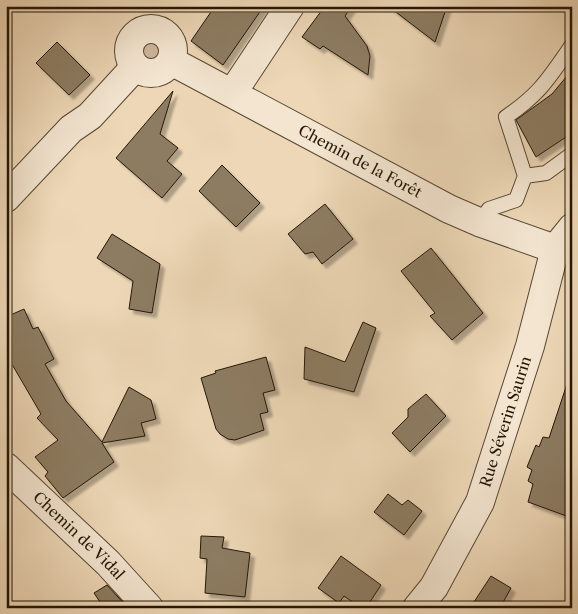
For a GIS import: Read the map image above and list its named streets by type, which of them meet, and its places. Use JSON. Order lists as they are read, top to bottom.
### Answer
{
  "streets": {
    "street": ["Chemin de la Forêt", "Rue Séverin Saurin", "Chemin de Vidal"]
  },
  "crossings": [
    ["Chemin de la Forêt", "Rue Séverin Saurin"]
  ]
}
